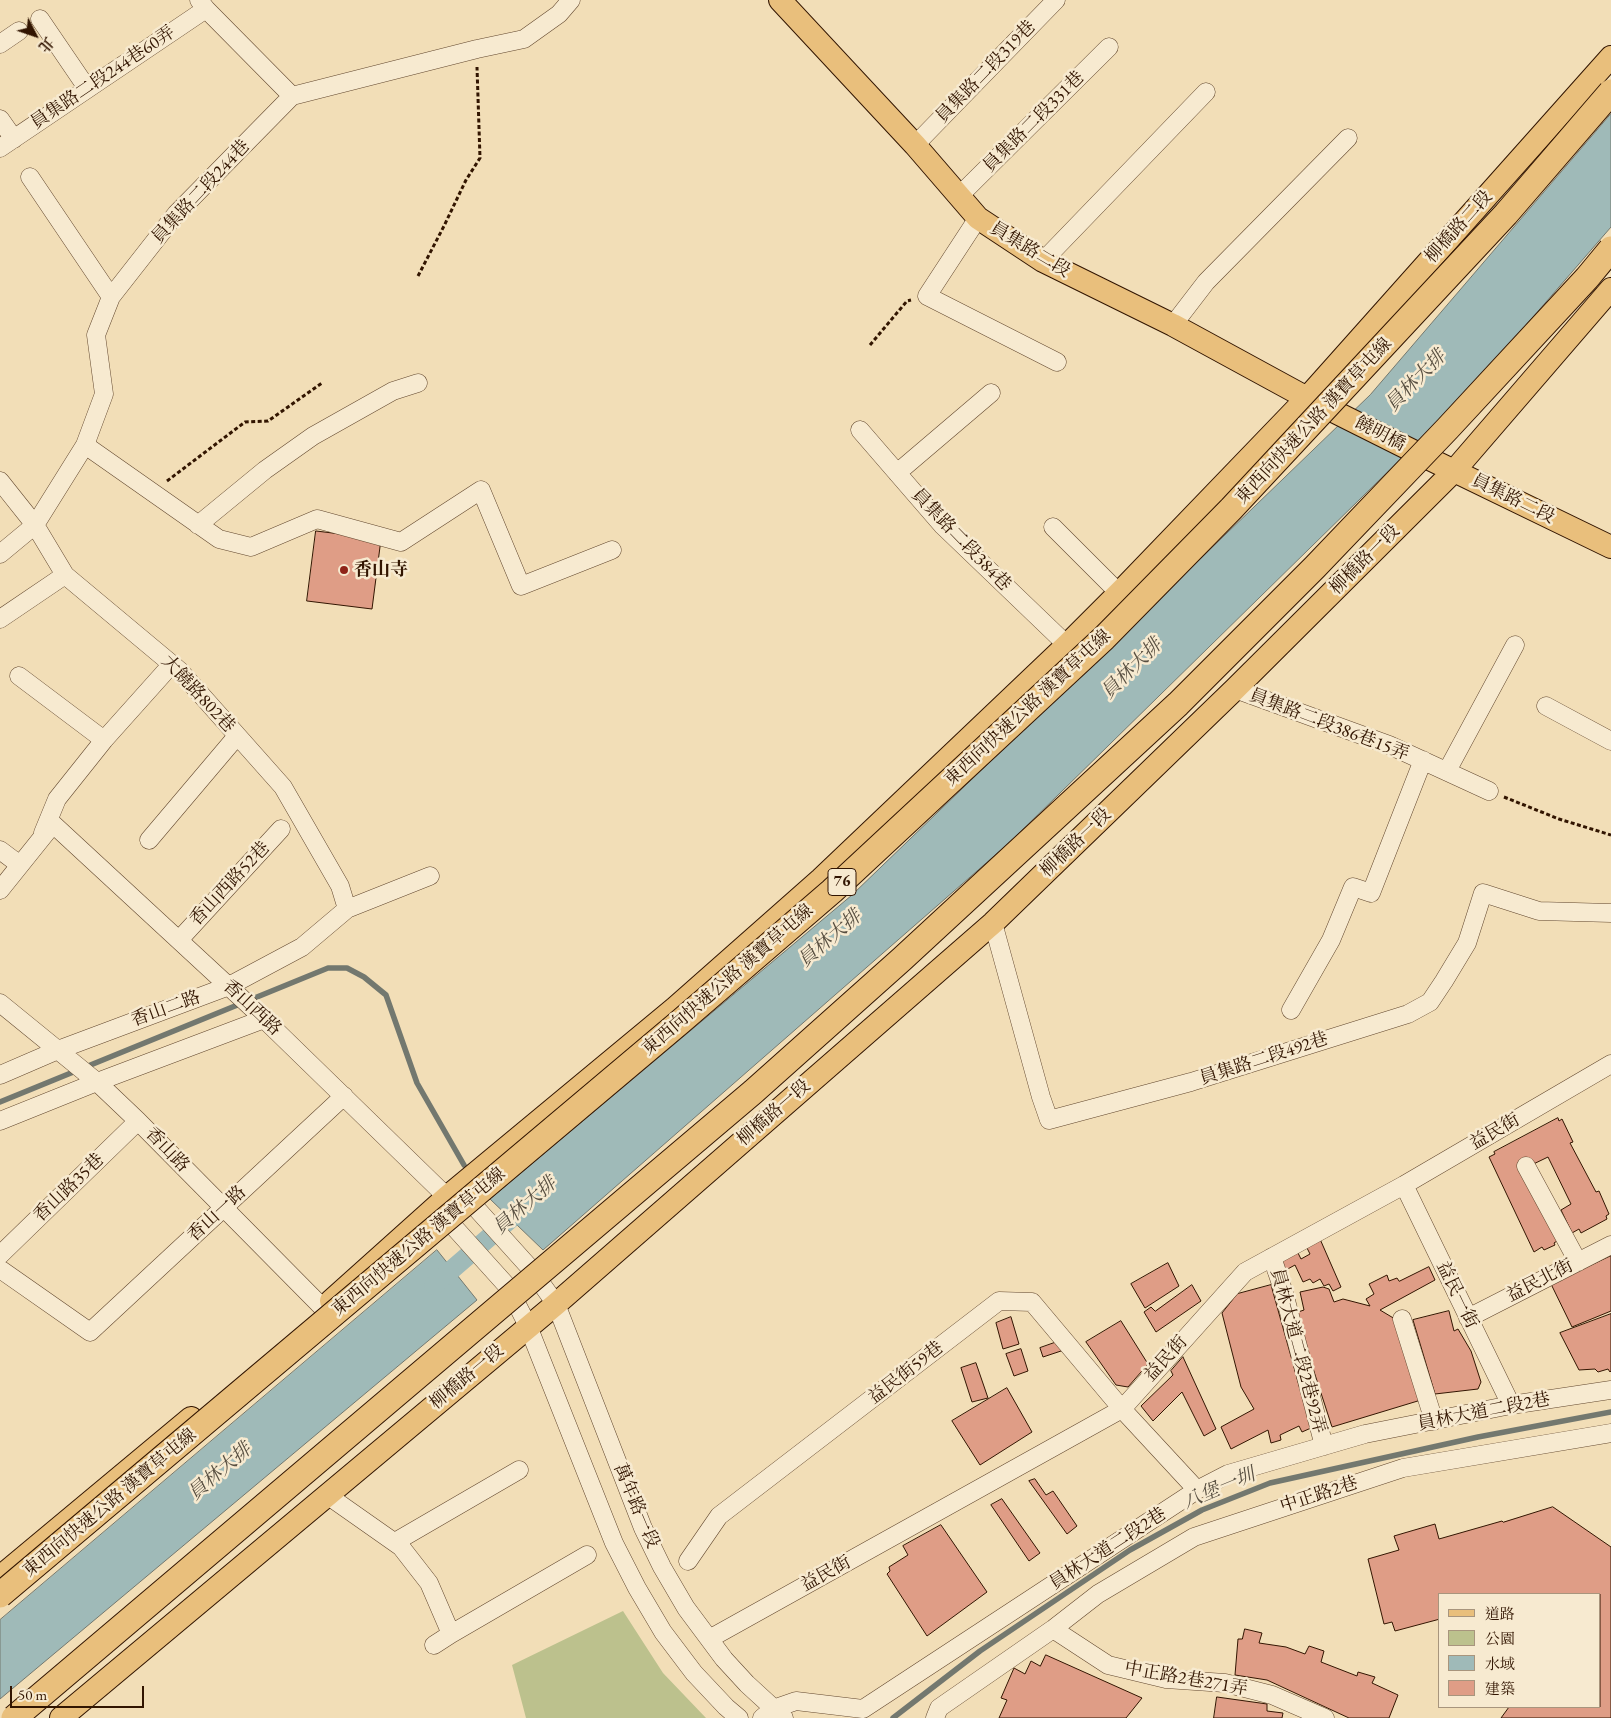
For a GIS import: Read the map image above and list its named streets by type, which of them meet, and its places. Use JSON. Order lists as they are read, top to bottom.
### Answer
{
  "streets": {
    "highway": ["東西向快速公路 漢寶草屯線", "76"],
    "main road": [
      "柳橋路二段",
      "員集路二段",
      "饒明橋",
      "柳橋路一段"
    ],
    "street": [
      "員集路二段319巷",
      "員集路二段244巷60弄",
      "員集路二段331巷",
      "員集路二段244巷",
      "員集路二段384巷",
      "大饒路802巷",
      "員集路二段386巷15弄",
      "香山西路52巷",
      "香山西路",
      "香山二路",
      "員集路二段492巷",
      "益民街",
      "香山路",
      "香山路35巷",
      "香山一路",
      "益民北街",
      "益民一街",
      "員林大道二段2巷92弄",
      "益民街59巷",
      "員林大道二段2巷",
      "中正路2巷",
      "萬年路一段",
      "中正路2巷271弄"
    ]
  },
  "crossings": [
    ["員集路二段319巷", "員集路二段"],
    ["員集路二段244巷60弄", "員集路二段244巷"],
    ["員集路二段331巷", "員集路二段"],
    ["員集路二段244巷", "大饒路802巷"],
    ["柳橋路二段", "員集路二段"],
    ["員集路二段", "饒明橋"],
    ["員集路二段", "柳橋路一段"],
    ["柳橋路一段", "員集路二段386巷15弄"],
    ["柳橋路一段", "員集路二段492巷"],
    ["柳橋路一段", "萬年路一段"],
    ["大饒路802巷", "香山二路"],
    ["香山西路52巷", "香山西路"],
    ["香山西路", "香山二路"],
    ["香山西路", "香山一路"],
    ["香山西路", "萬年路一段"],
    ["香山二路", "香山路"],
    ["益民街", "益民一街"],
    ["益民街", "員林大道二段2巷92弄"],
    ["益民街", "益民街59巷"],
    ["益民街", "萬年路一段"],
    ["香山路", "香山路35巷"],
    ["香山路", "香山一路"],
    ["益民北街", "益民一街"],
    ["益民一街", "員林大道二段2巷"],
    ["員林大道二段2巷92弄", "員林大道二段2巷"],
    ["益民街59巷", "員林大道二段2巷"],
    ["員林大道二段2巷", "萬年路一段"],
    ["中正路2巷", "中正路2巷271弄"]
  ],
  "water": ["員林大排", "八堡一圳"],
  "places": ["香山寺"],
  "legend": [
    "道路",
    "公園",
    "水域",
    "建築"
  ],
  "scale_bar": "50 m",
  "north": "bottom right"
}
